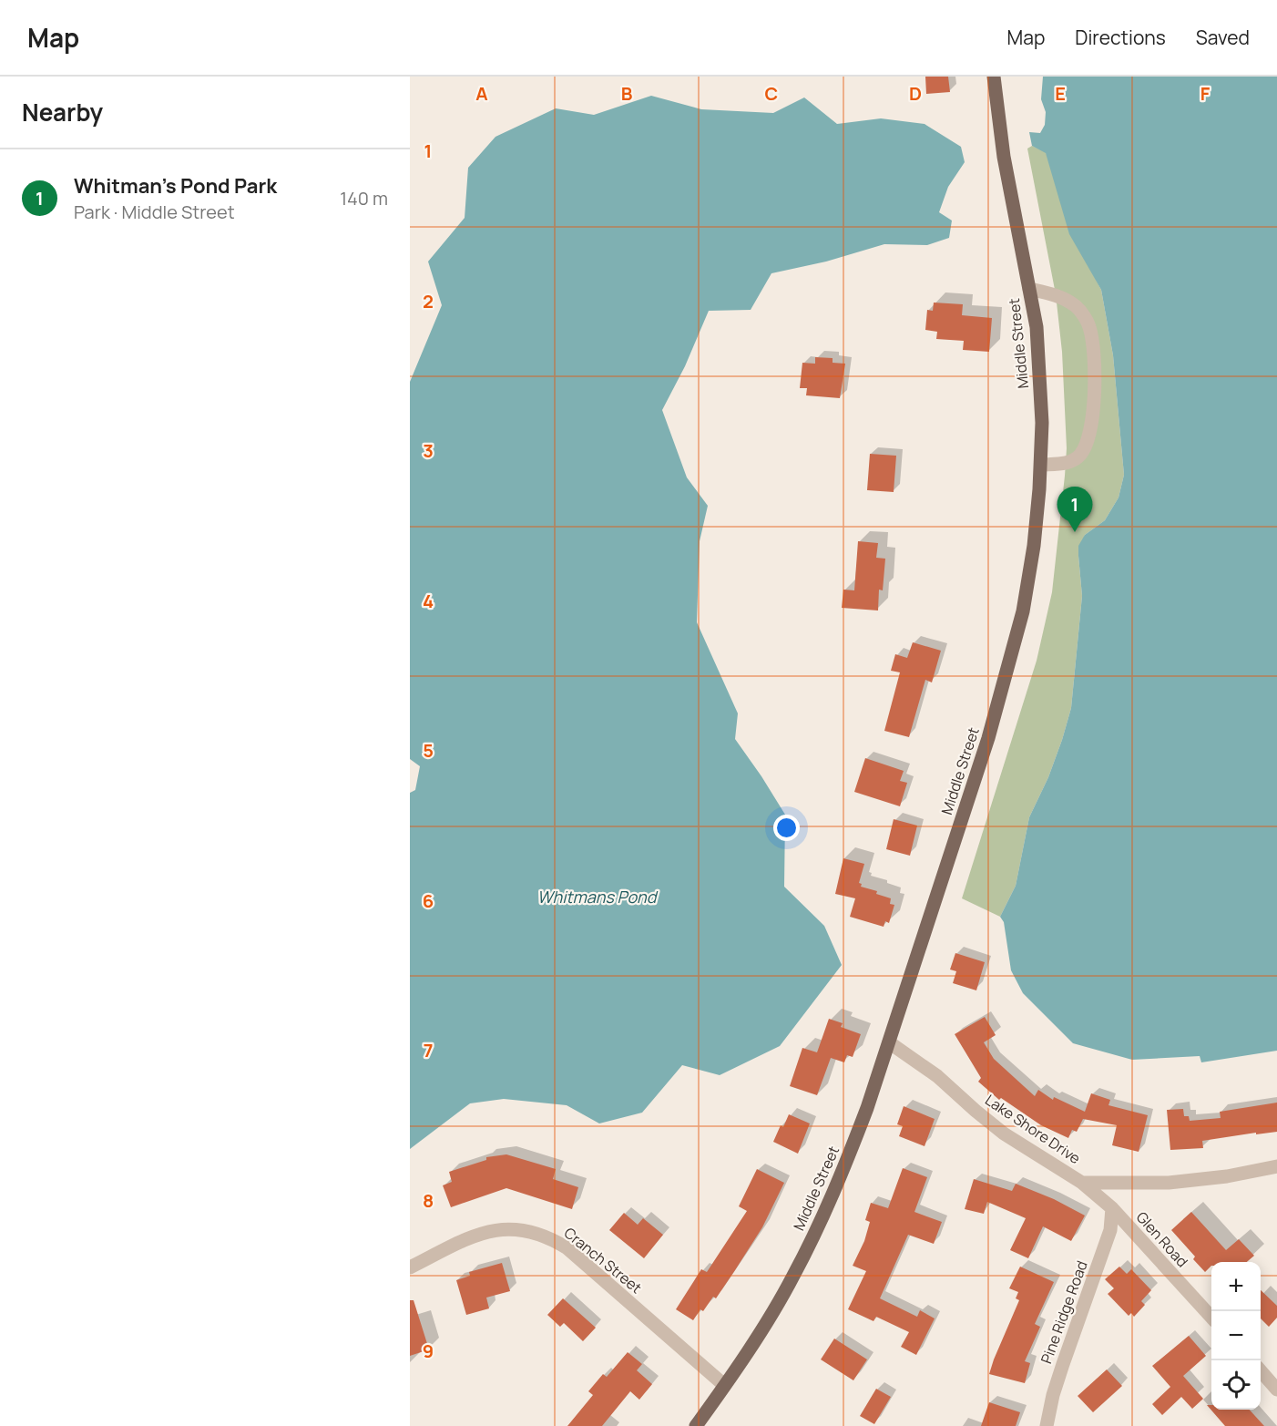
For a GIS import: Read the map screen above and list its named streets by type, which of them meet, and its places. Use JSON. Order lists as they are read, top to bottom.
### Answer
{
  "streets": {
    "main road": ["Middle Street"],
    "street": [
      "Lake Shore Drive",
      "Glen Road",
      "Cranch Street",
      "Pine Ridge Road"
    ]
  },
  "crossings": [
    ["Middle Street", "Lake Shore Drive"],
    ["Middle Street", "Cranch Street"],
    ["Lake Shore Drive", "Glen Road"],
    ["Glen Road", "Pine Ridge Road"]
  ],
  "water": ["Whitmans Pond"],
  "page": {
    "header": "Map",
    "nav": ["Map", "Directions", "Saved"],
    "heading": "Nearby",
    "list": [
      {
        "mark": "1",
        "name": "Whitman's Pond Park",
        "note": "Park · Middle Street",
        "value": "140 m"
      }
    ],
    "pins": "1",
    "map_buttons": ["+", "−"]
  },
  "grid": {
    "columns": [
      "A",
      "B",
      "C",
      "D",
      "E",
      "F"
    ],
    "rows": [
      "1",
      "2",
      "3",
      "4",
      "5",
      "6",
      "7",
      "8",
      "9"
    ]
  }
}
